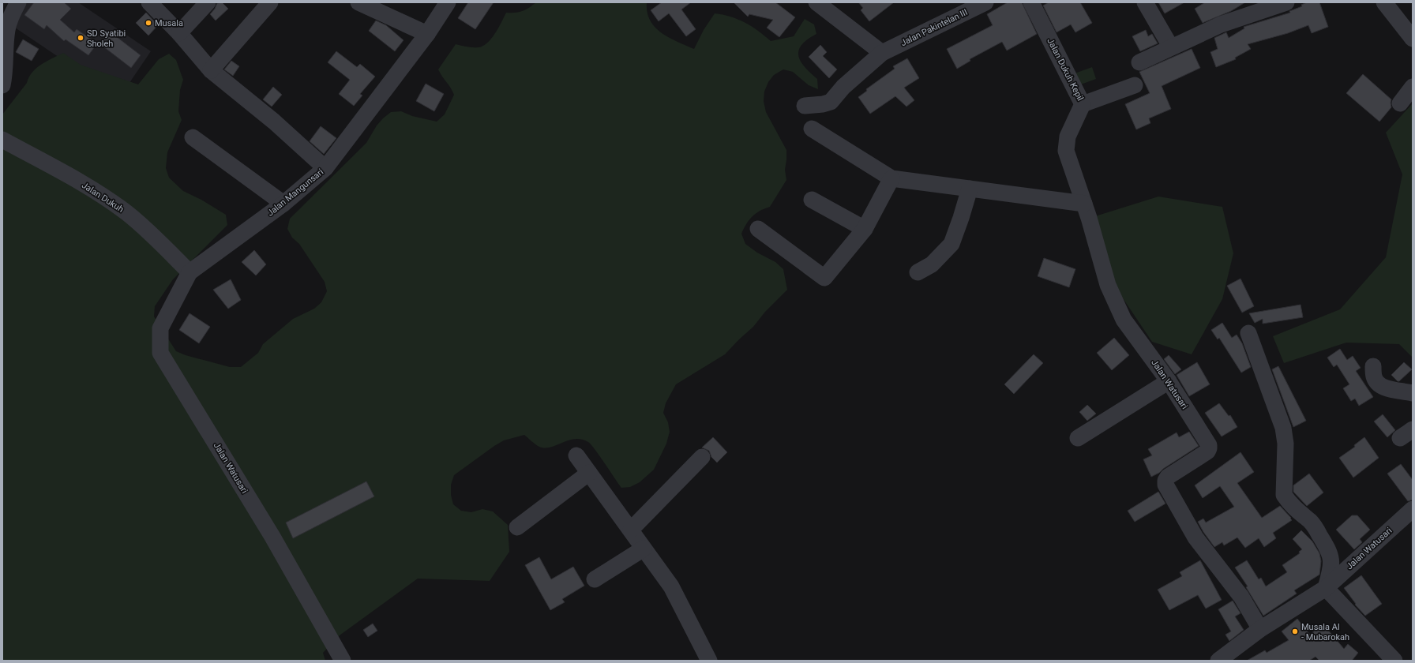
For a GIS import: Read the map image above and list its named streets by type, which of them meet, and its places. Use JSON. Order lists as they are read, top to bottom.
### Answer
{
  "streets": {
    "street": [
      "Jalan Pakintelan III",
      "Jalan Dukuh Kepil",
      "Jalan Mangunsari",
      "Jalan Dukuh",
      "Jalan Watusari"
    ]
  },
  "crossings": [
    ["Jalan Dukuh Kepil", "Jalan Watusari"],
    ["Jalan Mangunsari", "Jalan Dukuh"],
    ["Jalan Mangunsari", "Jalan Watusari"],
    ["Jalan Dukuh", "Jalan Watusari"]
  ],
  "places": ["Musala", "SD Syatibi Sholeh", "Musala Al - Mubarokah"]
}
